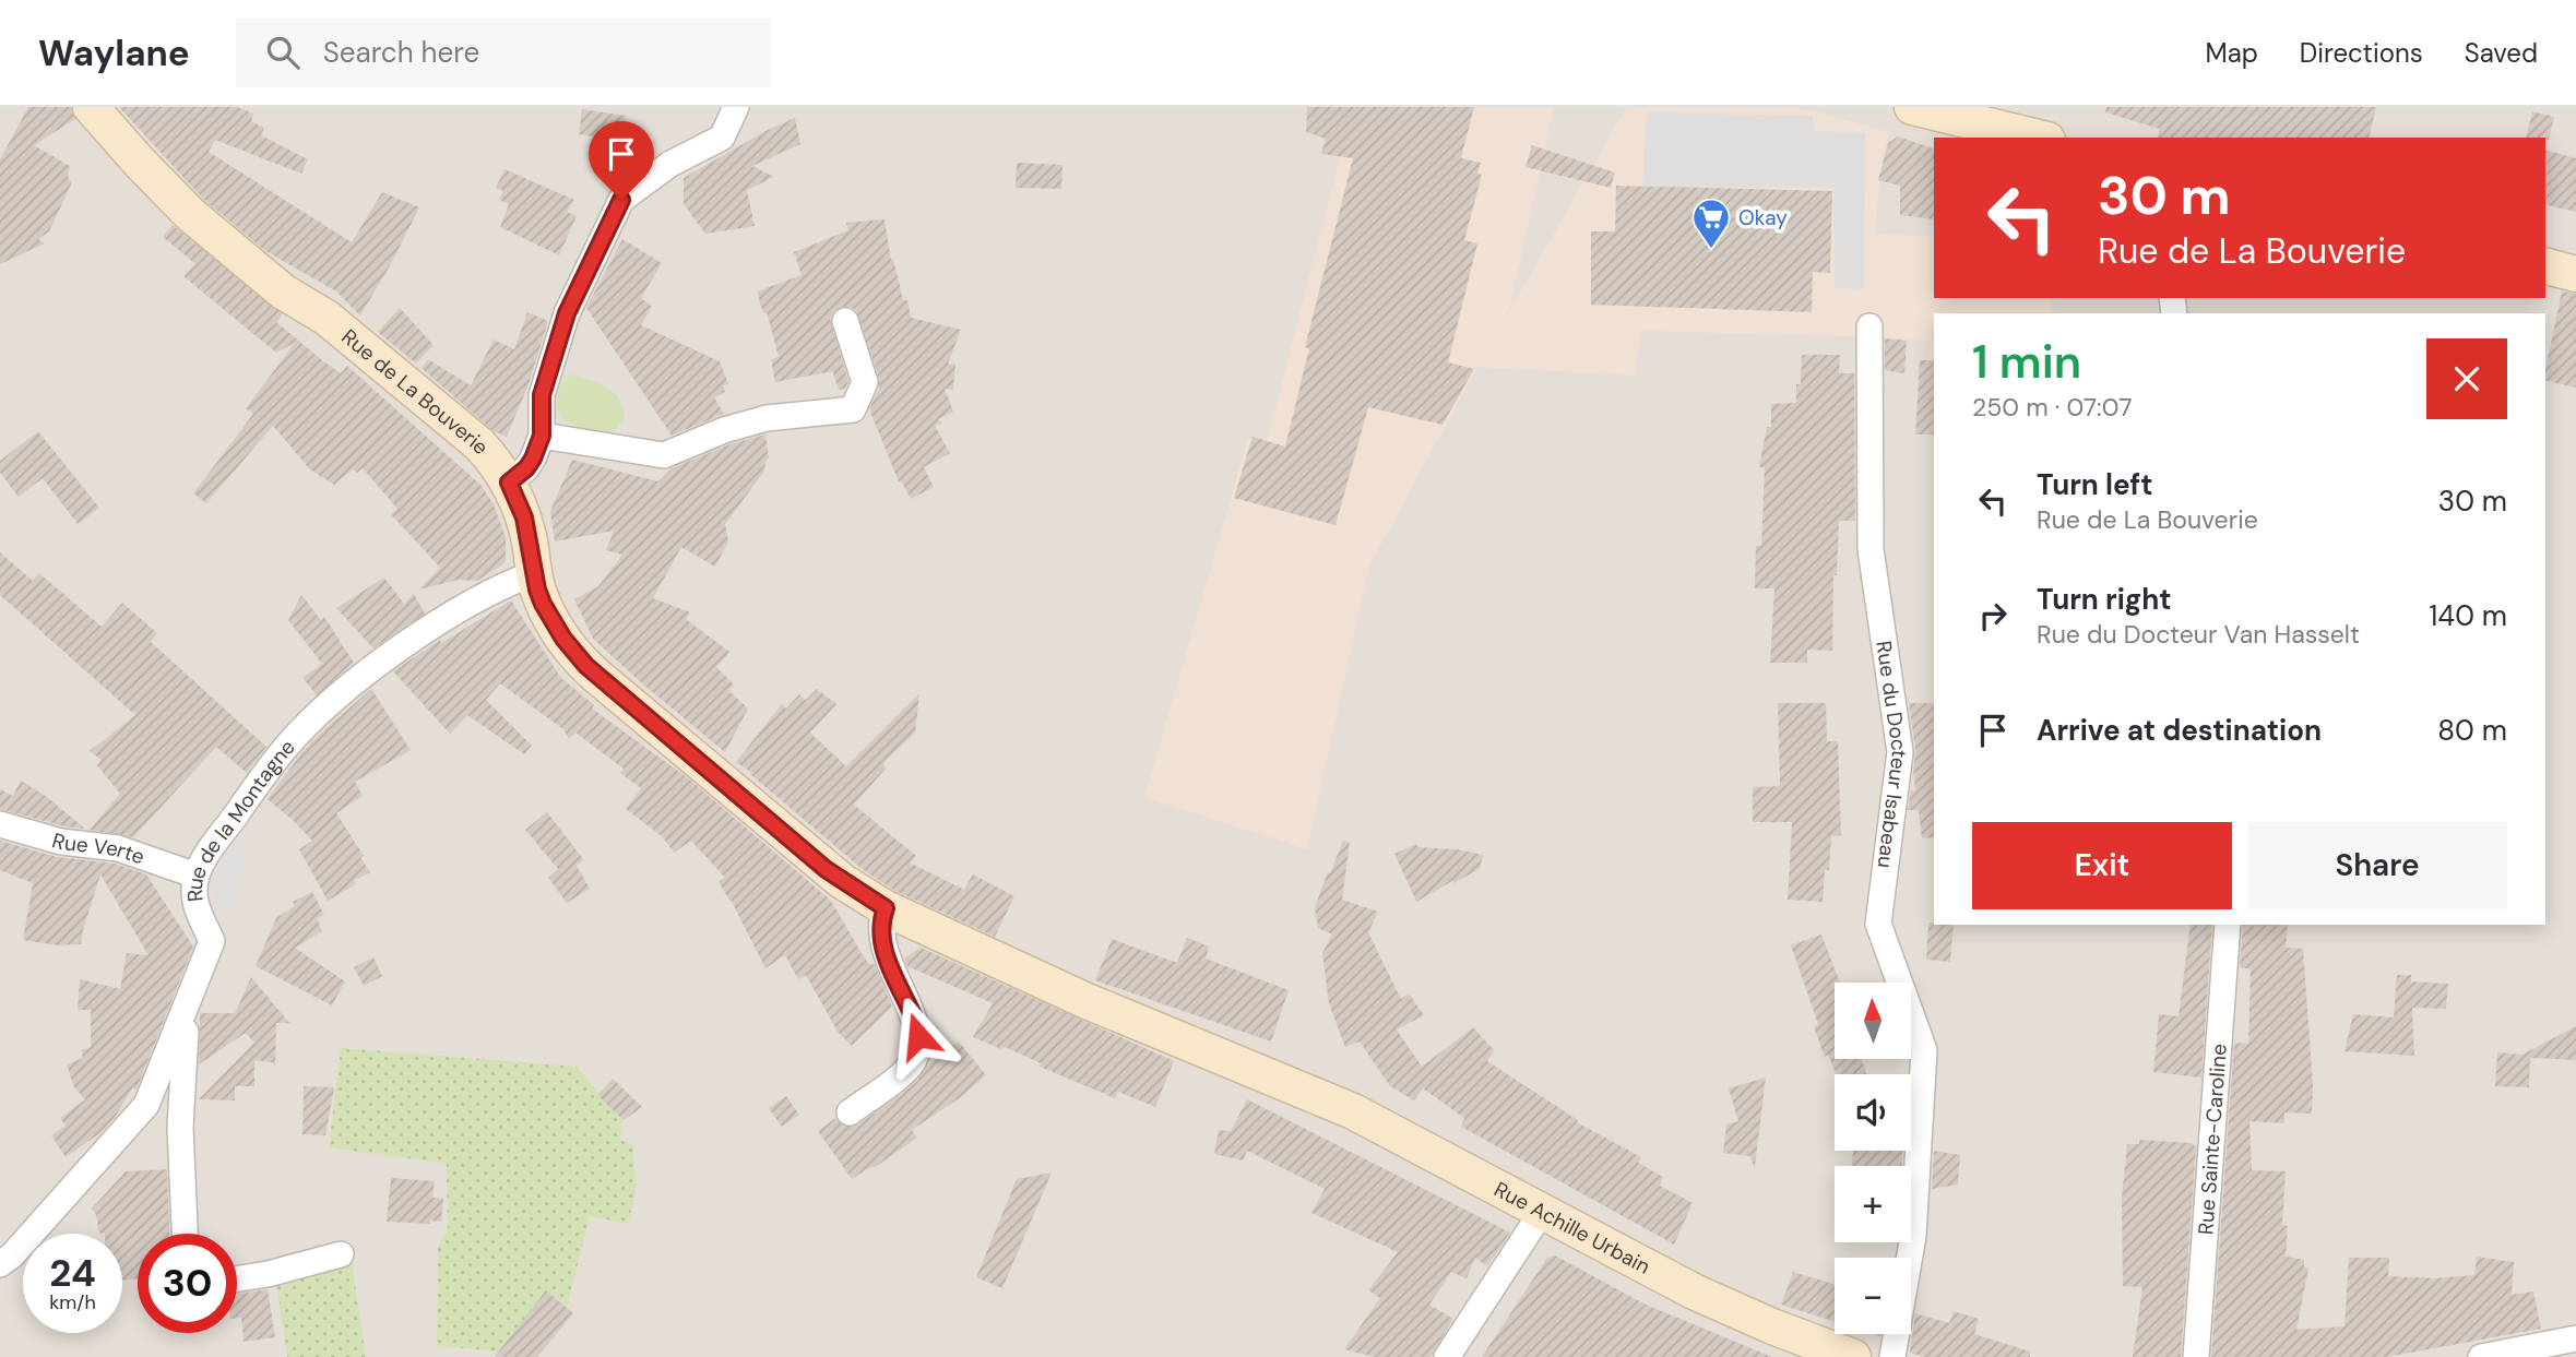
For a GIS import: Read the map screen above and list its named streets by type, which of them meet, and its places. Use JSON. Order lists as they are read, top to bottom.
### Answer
{
  "streets": {
    "street": [
      "Rue de La Bouverie",
      "Rue du Docteur Isabeau",
      "Rue de la Montagne",
      "Rue Verte",
      "Rue Sainte-Caroline",
      "Rue Achille Urbain"
    ]
  },
  "crossings": [
    ["Rue de La Bouverie", "Rue de la Montagne"],
    ["Rue de La Bouverie", "Rue Achille Urbain"],
    ["Rue de la Montagne", "Rue Verte"]
  ],
  "places": {
    "supermarket": ["Okay"]
  },
  "north": "top",
  "page": {
    "header": "Waylane",
    "search": "Search here",
    "nav": ["Map", "Directions", "Saved"],
    "turn": ["30 m", "Rue de La Bouverie"],
    "heading": ["1 min", "250 m · 07:07"],
    "list": [
      {
        "name": "Turn left",
        "note": "Rue de La Bouverie",
        "value": "30 m"
      },
      {
        "name": "Turn right",
        "note": "Rue du Docteur Van Hasselt",
        "value": "140 m"
      },
      {
        "name": "Arrive at destination",
        "value": "80 m"
      }
    ],
    "buttons": ["Exit", "Share"],
    "map_buttons": ["+", "−"],
    "speed": "24 km/h",
    "limit": "30"
  }
}
